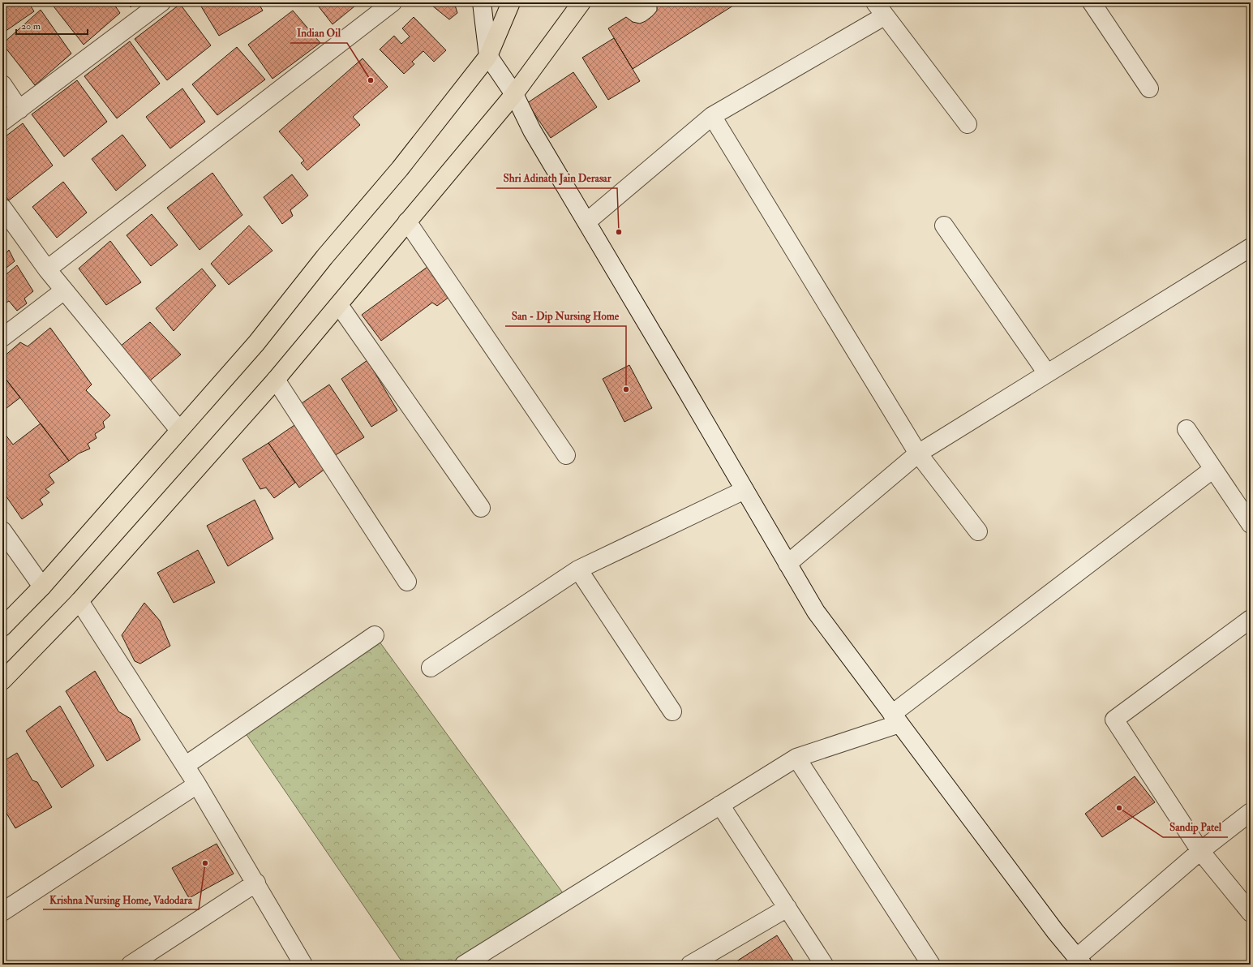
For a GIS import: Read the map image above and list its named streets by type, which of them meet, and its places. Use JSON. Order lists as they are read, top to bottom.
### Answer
{
  "places": [
    "Indian Oil",
    "Shri Adinath Jain Derasar",
    "San - Dip Nursing Home",
    "Sandip Patel",
    "Krishna Nursing Home, Vadodara"
  ],
  "scale_bar": "20 m"
}
